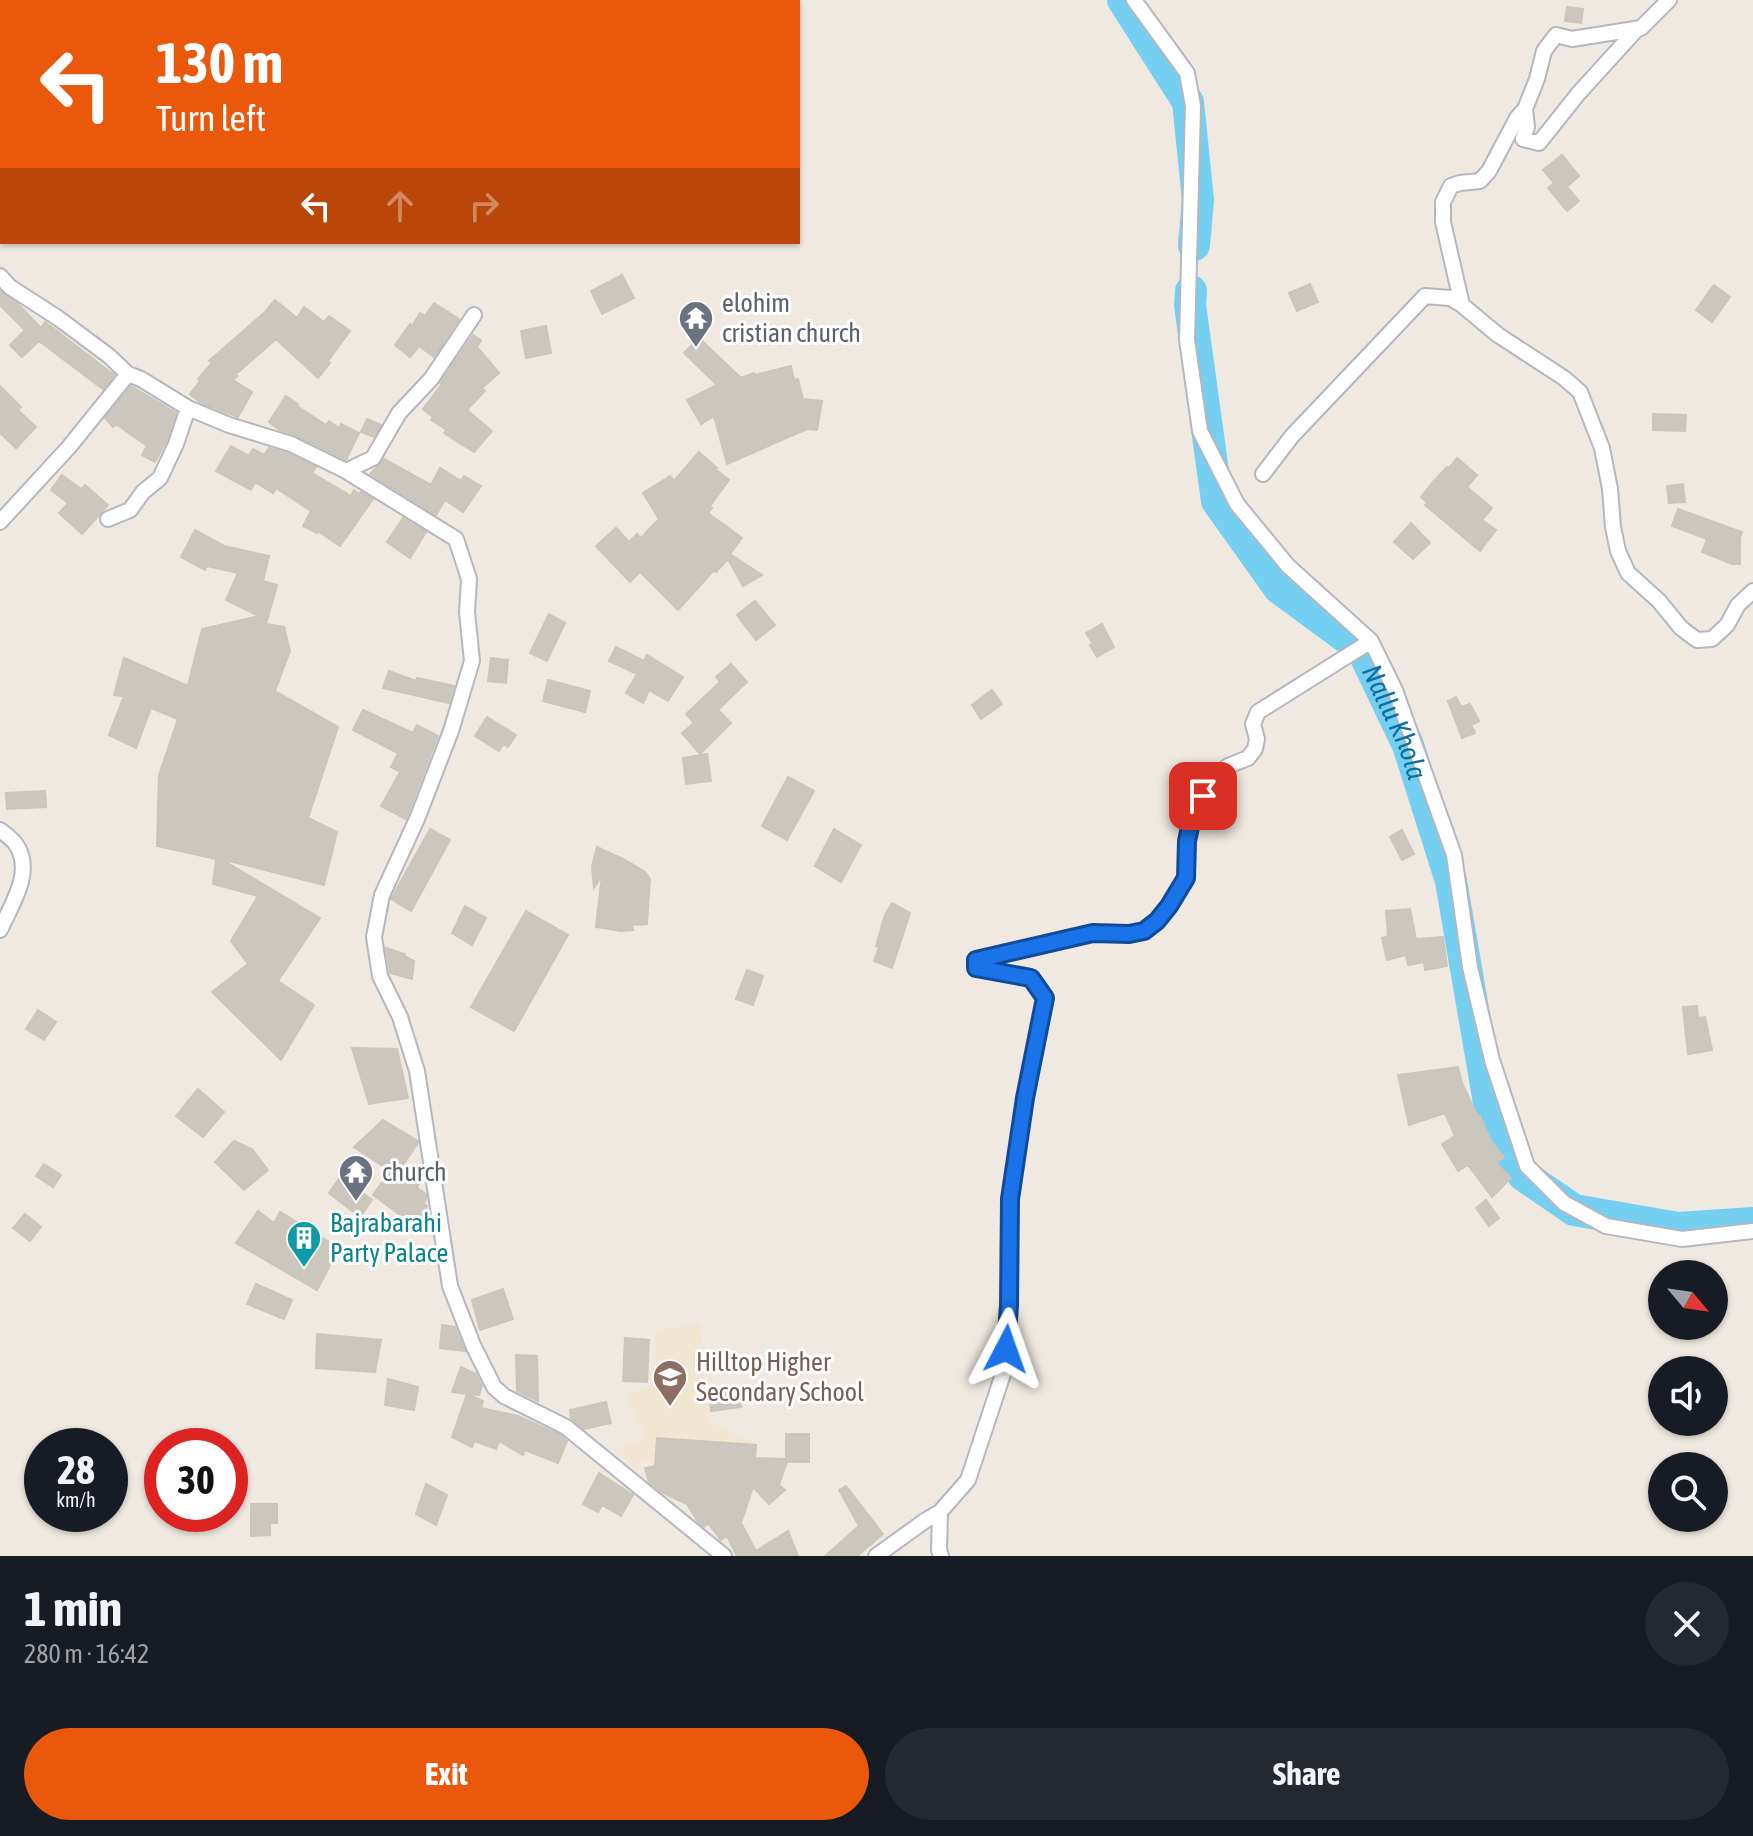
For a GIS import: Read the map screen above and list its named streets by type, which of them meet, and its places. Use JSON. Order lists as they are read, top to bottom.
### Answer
{
  "water": ["Nallu Khola"],
  "places": {
    "temple": ["elohim cristian church", "church"],
    "building": ["Bajrabarahi Party Palace"],
    "school or university": ["Hilltop Higher Secondary School"]
  },
  "north": "bottom right",
  "page": {
    "turn": ["130 m", "Turn left"],
    "speed": "28 km/h",
    "limit": "30",
    "heading": ["1 min", "280 m · 16:42"],
    "buttons": ["Exit", "Share"]
  }
}
